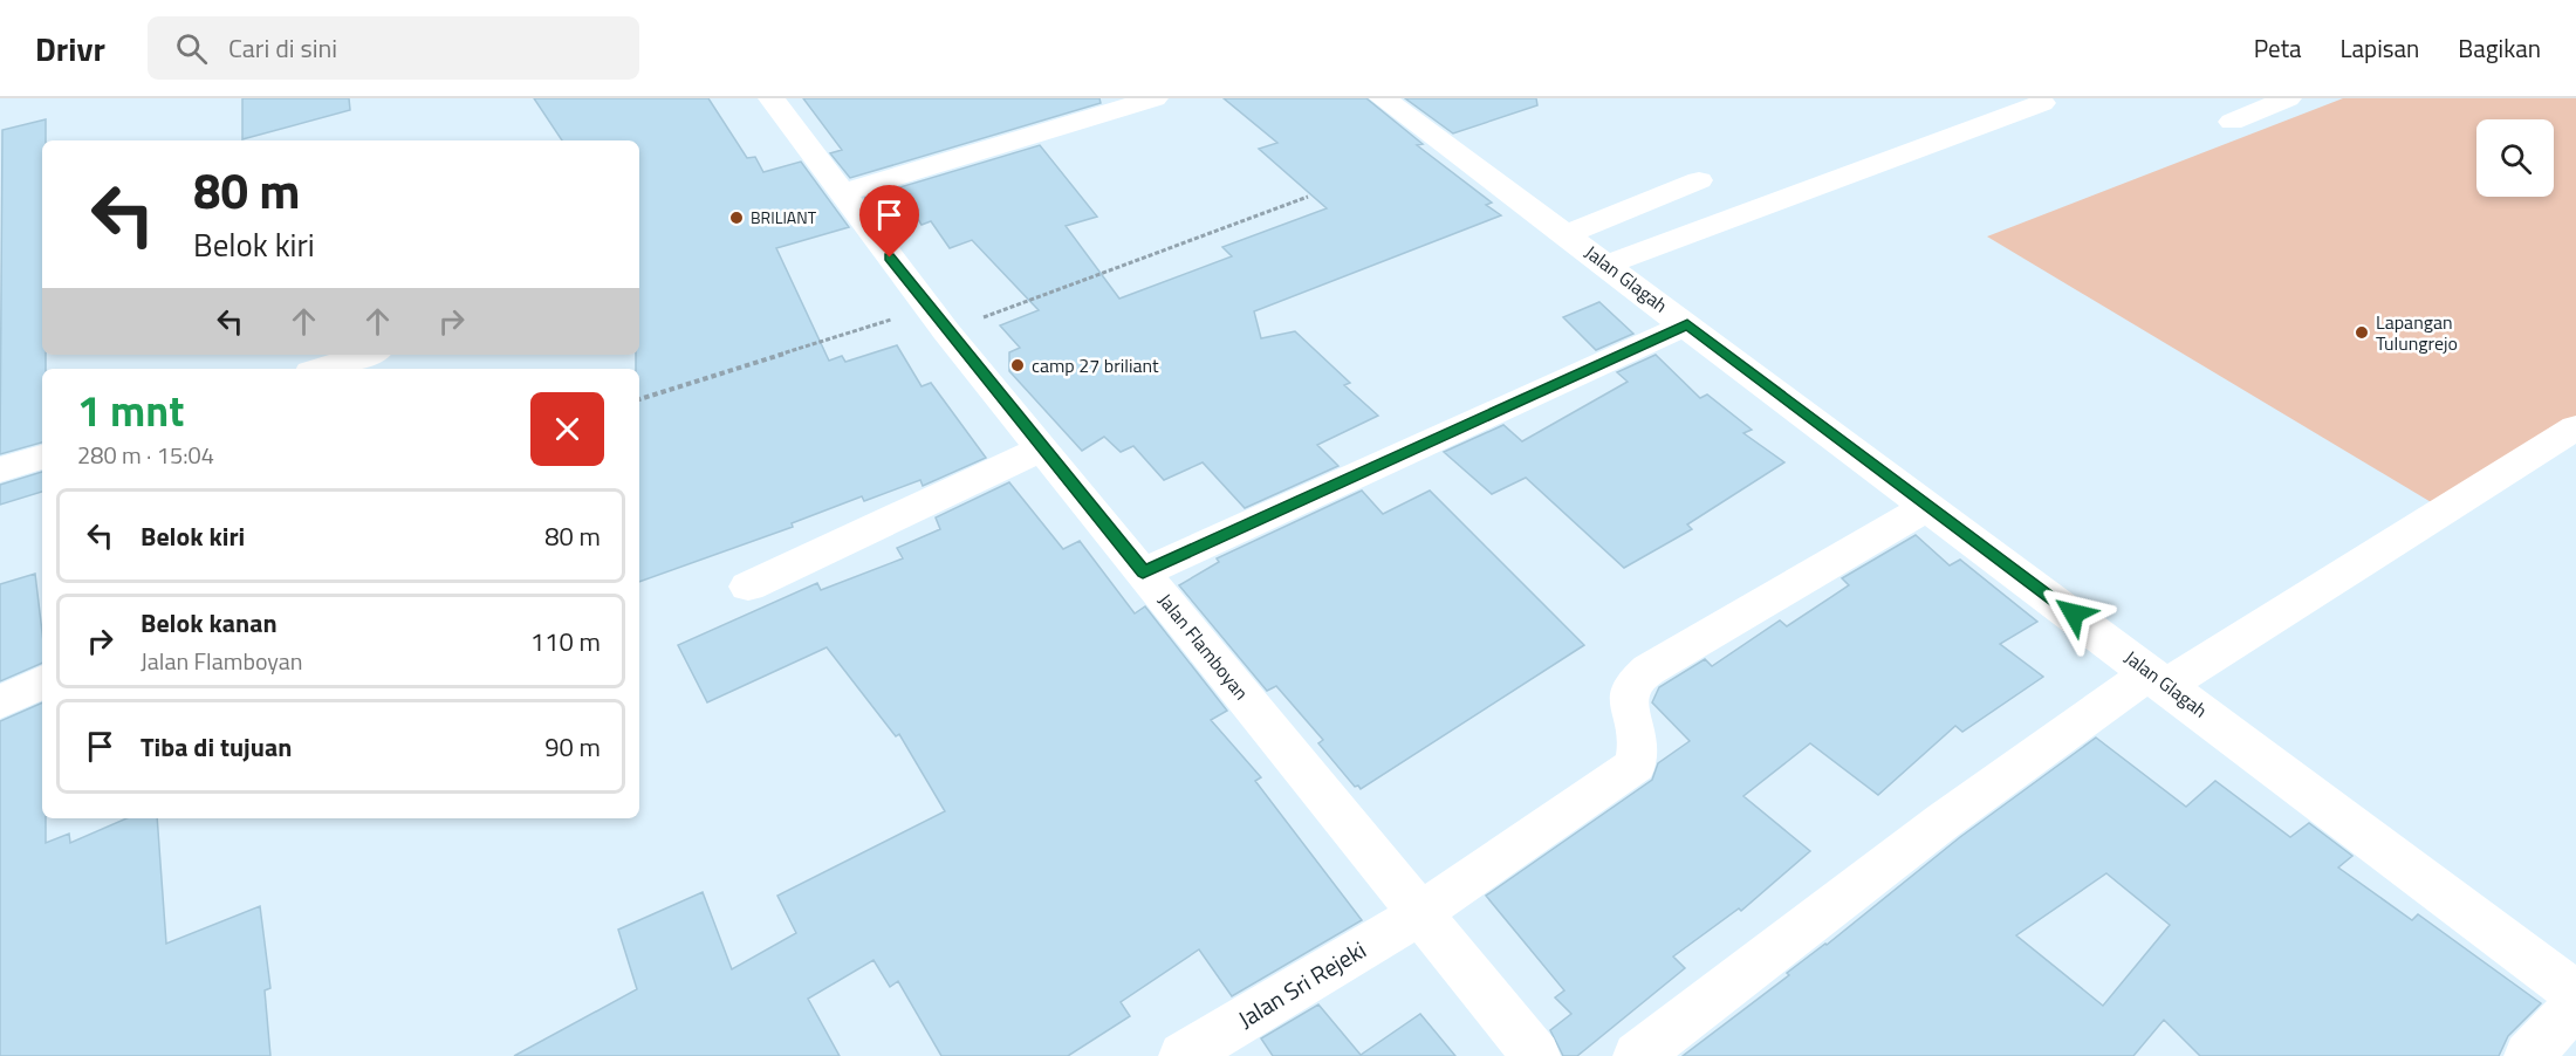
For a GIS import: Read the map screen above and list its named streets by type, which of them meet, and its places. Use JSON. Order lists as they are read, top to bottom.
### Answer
{
  "streets": {
    "street": ["Jalan Glagah", "Jalan Flamboyan", "Jalan Sri Rejeki"]
  },
  "crossings": [
    ["Jalan Glagah", "Jalan Sri Rejeki"],
    ["Jalan Flamboyan", "Jalan Sri Rejeki"]
  ],
  "places": ["BRILIANT", "Lapangan Tulungrejo", "camp 27 briliant"],
  "page": {
    "header": "Drivr",
    "search": "Cari di sini",
    "nav": ["Peta", "Lapisan", "Bagikan"],
    "turn": ["80 m", "Belok kiri"],
    "heading": ["1 mnt", "280 m · 15:04"],
    "list": [
      {
        "name": "Belok kiri",
        "value": "80 m"
      },
      {
        "name": "Belok kanan",
        "note": "Jalan Flamboyan",
        "value": "110 m"
      },
      {
        "name": "Tiba di tujuan",
        "value": "90 m"
      }
    ]
  }
}
